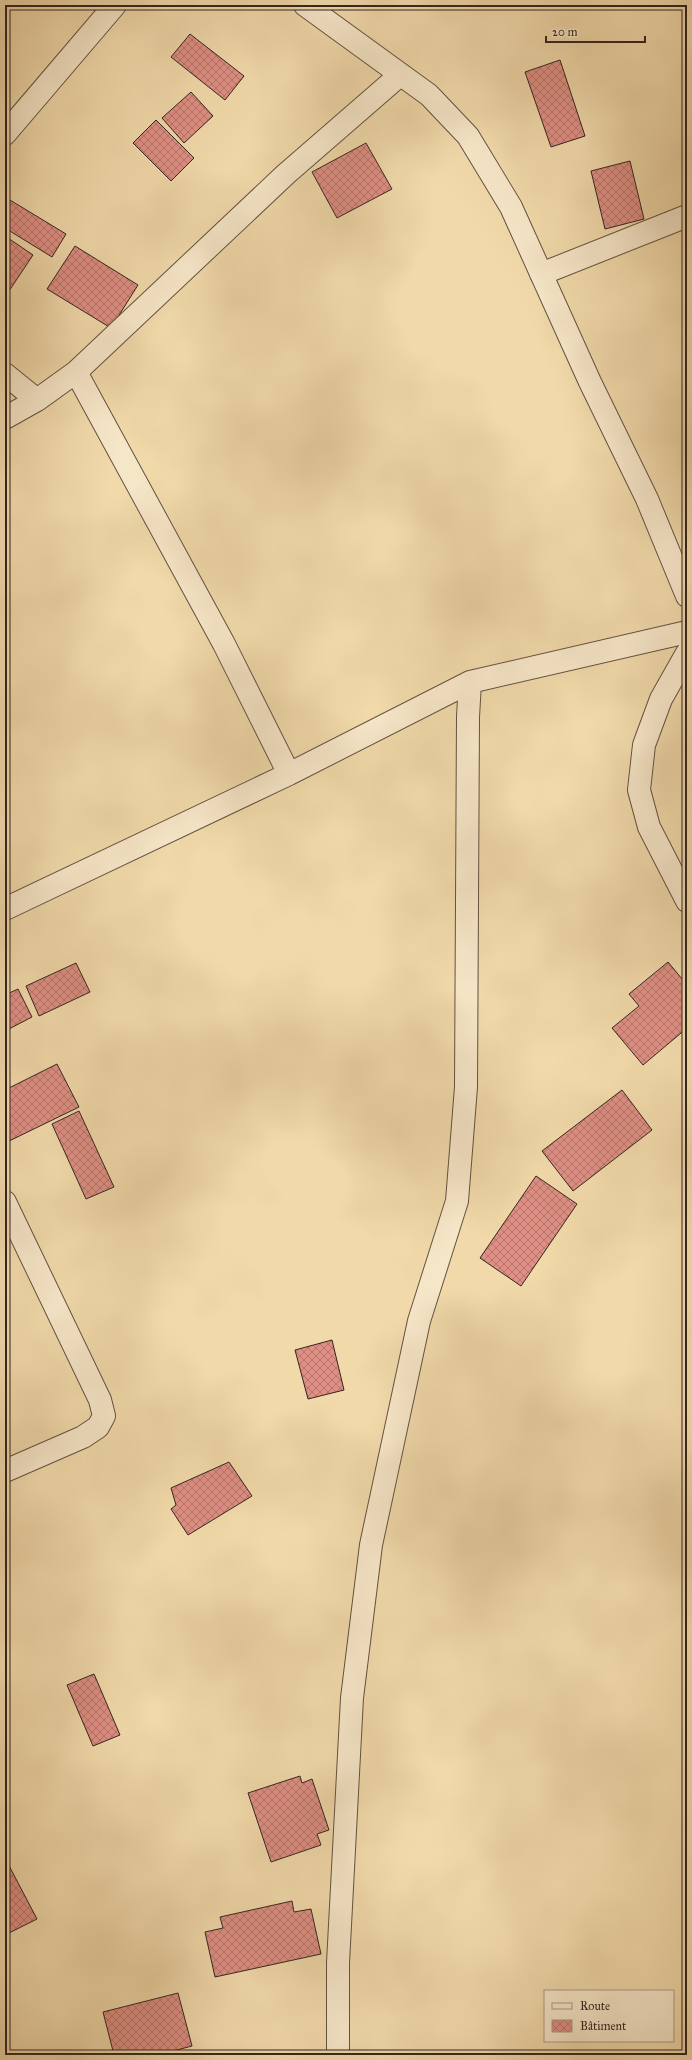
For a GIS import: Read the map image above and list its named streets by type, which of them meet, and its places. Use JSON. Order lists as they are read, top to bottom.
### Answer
{
  "legend": ["Route", "Bâtiment"],
  "scale_bar": "20 m"
}
